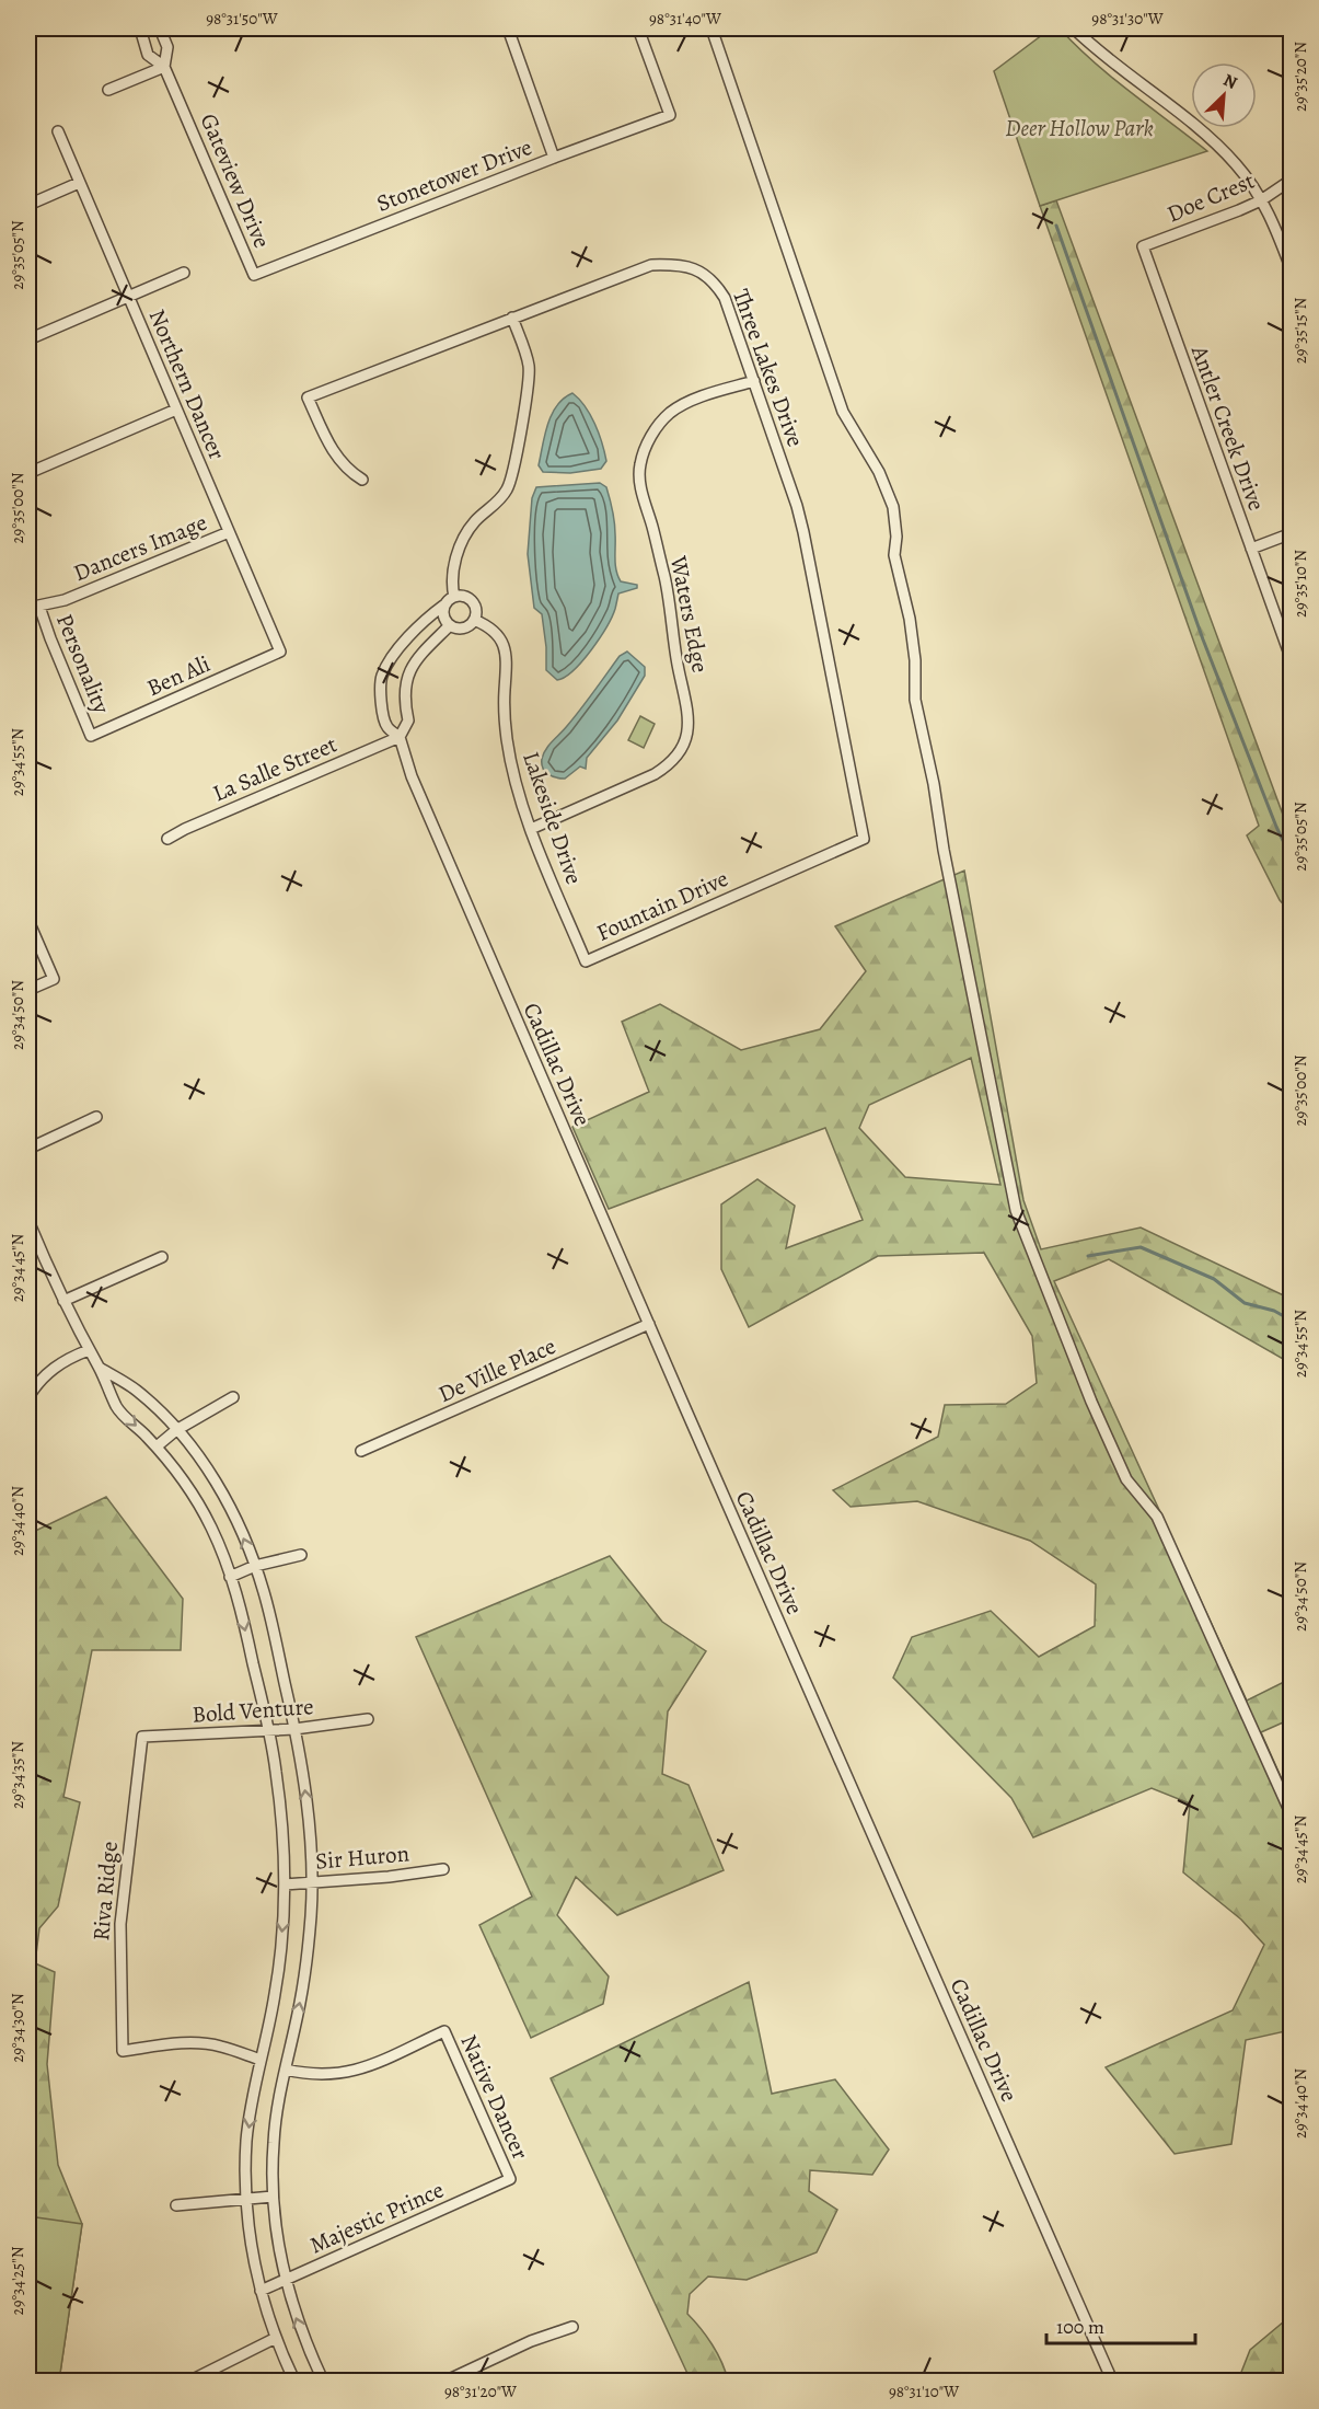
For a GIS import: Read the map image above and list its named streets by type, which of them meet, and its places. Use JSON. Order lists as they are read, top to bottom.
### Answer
{
  "streets": {
    "street": [
      "Stonetower Drive",
      "Gateview Drive",
      "Doe Crest",
      "Three Lakes Drive",
      "Northern Dancer",
      "Antler Creek Drive",
      "Dancers Image",
      "Waters Edge",
      "Personality",
      "Ben Ali",
      "La Salle Street",
      "Lakeside Drive",
      "Fountain Drive",
      "Cadillac Drive",
      "De Ville Place",
      "Bold Venture",
      "Sir Huron",
      "Riva Ridge",
      "Native Dancer",
      "Majestic Prince"
    ]
  },
  "crossings": [
    ["Stonetower Drive", "Gateview Drive"],
    ["Doe Crest", "Antler Creek Drive"],
    ["Three Lakes Drive", "Waters Edge"],
    ["Three Lakes Drive", "Fountain Drive"],
    ["Northern Dancer", "Dancers Image"],
    ["Northern Dancer", "Ben Ali"],
    ["Dancers Image", "Personality"],
    ["Waters Edge", "Lakeside Drive"],
    ["Personality", "Ben Ali"],
    ["La Salle Street", "Cadillac Drive"],
    ["Lakeside Drive", "Fountain Drive"],
    ["Cadillac Drive", "De Ville Place"],
    ["Bold Venture", "Riva Ridge"],
    ["Native Dancer", "Majestic Prince"]
  ],
  "parks": ["Deer Hollow Park"],
  "scale_bar": "100 m",
  "north": "top right",
  "coordinates": [
    "98°31'50\"W",
    "98°31'40\"W",
    "98°31'30\"W",
    "29°35'20\"N",
    "29°35'05\"N",
    "29°35'15\"N",
    "29°35'00\"N",
    "29°35'10\"N",
    "29°34'55\"N",
    "29°34'50\"N",
    "29°34'45\"N",
    "29°34'40\"N",
    "29°34'35\"N",
    "29°34'30\"N",
    "29°34'25\"N",
    "98°31'20\"W",
    "98°31'10\"W"
  ]
}
